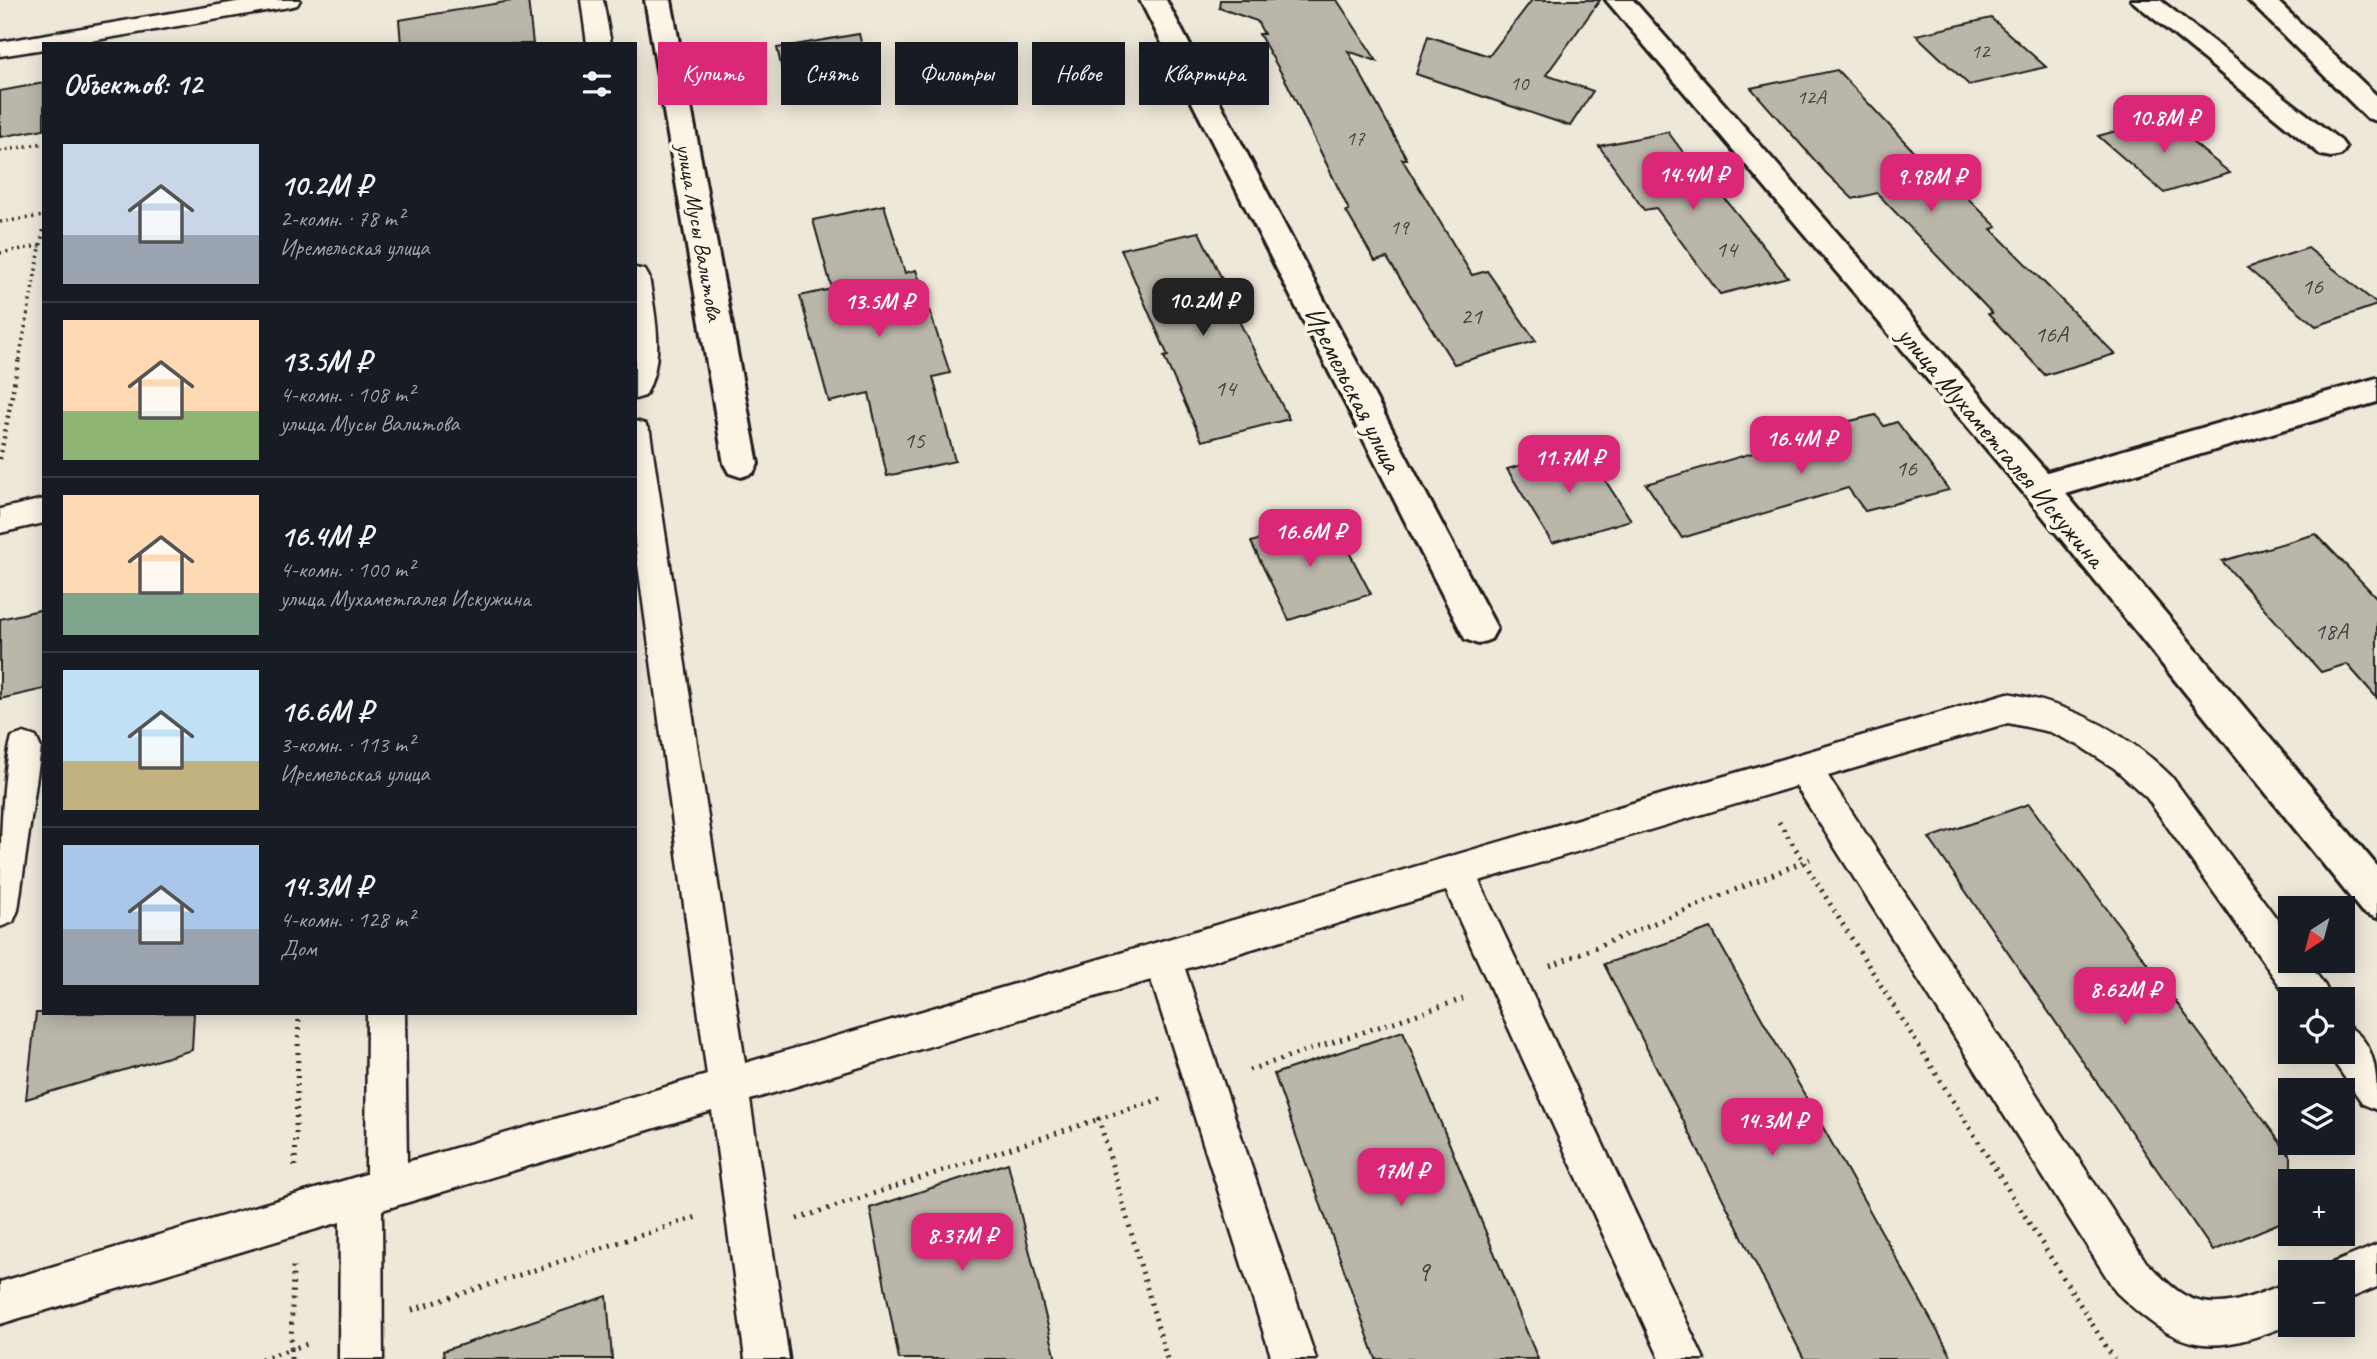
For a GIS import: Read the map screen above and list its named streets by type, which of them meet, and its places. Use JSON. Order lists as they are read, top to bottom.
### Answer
{
  "streets": {
    "street": ["улица Мусы Валитова", "Иремельская улица", "улица Мухаметгалея Искужина"]
  },
  "house_numbers": [
    "12",
    "10",
    "12А",
    "17",
    "19",
    "14",
    "16",
    "21",
    "16А",
    "14",
    "15",
    "16",
    "18А",
    "9"
  ],
  "north": "bottom left",
  "page": {
    "chip": [
      "Купить",
      "Снять",
      "Фильтры",
      "Новое",
      "Квартира"
    ],
    "heading": "Объектов: 12",
    "price": [
      "10.8M ₽",
      "14.4M ₽",
      "9.98M ₽",
      "10.2M ₽",
      "13.5M ₽",
      "16.4M ₽",
      "11.7M ₽",
      "16.6M ₽",
      "8.62M ₽",
      "14.3M ₽",
      "17M ₽",
      "8.37M ₽"
    ],
    "list": [
      {
        "name": "10.2M ₽",
        "note": "2-комн. · 78 m² · Иремельская улица"
      },
      {
        "name": "13.5M ₽",
        "note": "4-комн. · 108 m² · улица Мусы Валитова"
      },
      {
        "name": "16.4M ₽",
        "note": "4-комн. · 100 m² · улица Мухаметгалея Искужина"
      },
      {
        "name": "16.6M ₽",
        "note": "3-комн. · 113 m² · Иремельская улица"
      },
      {
        "name": "14.3M ₽",
        "note": "4-комн. · 128 m² · Дом"
      }
    ],
    "map_buttons": ["+", "−"]
  }
}
